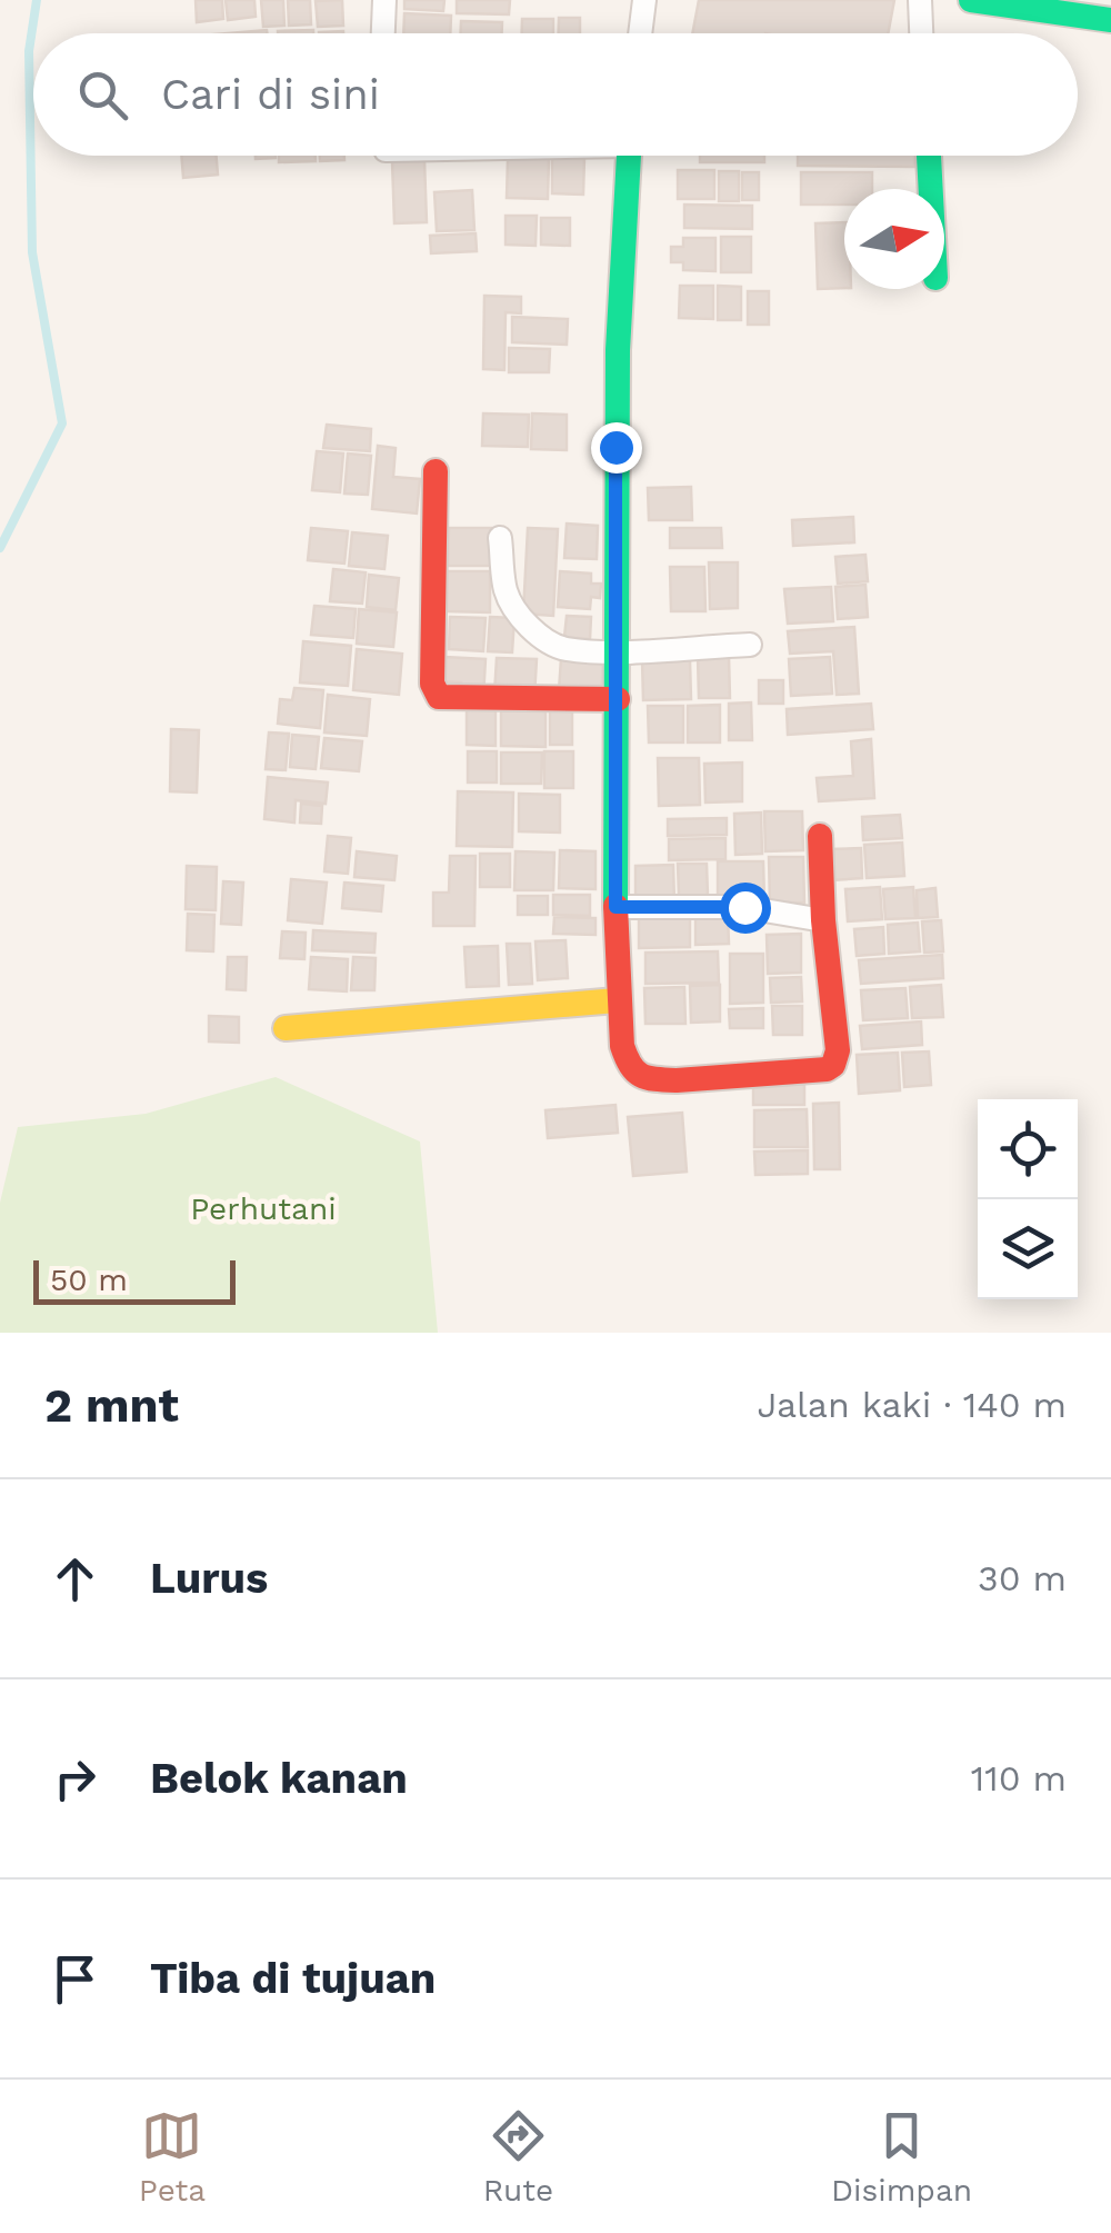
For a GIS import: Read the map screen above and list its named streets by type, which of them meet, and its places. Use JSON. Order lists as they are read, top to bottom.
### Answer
{
  "parks": ["Perhutani"],
  "scale_bar": "50 m",
  "north": "right",
  "page": {
    "search": "Cari di sini",
    "scale": "50 m",
    "heading": ["2 mnt", "Jalan kaki · 140 m"],
    "list": [
      ["Lurus", "30 m"],
      ["Belok kanan", "110 m"],
      "Tiba di tujuan"
    ],
    "nav": ["Peta", "Rute", "Disimpan"]
  }
}
